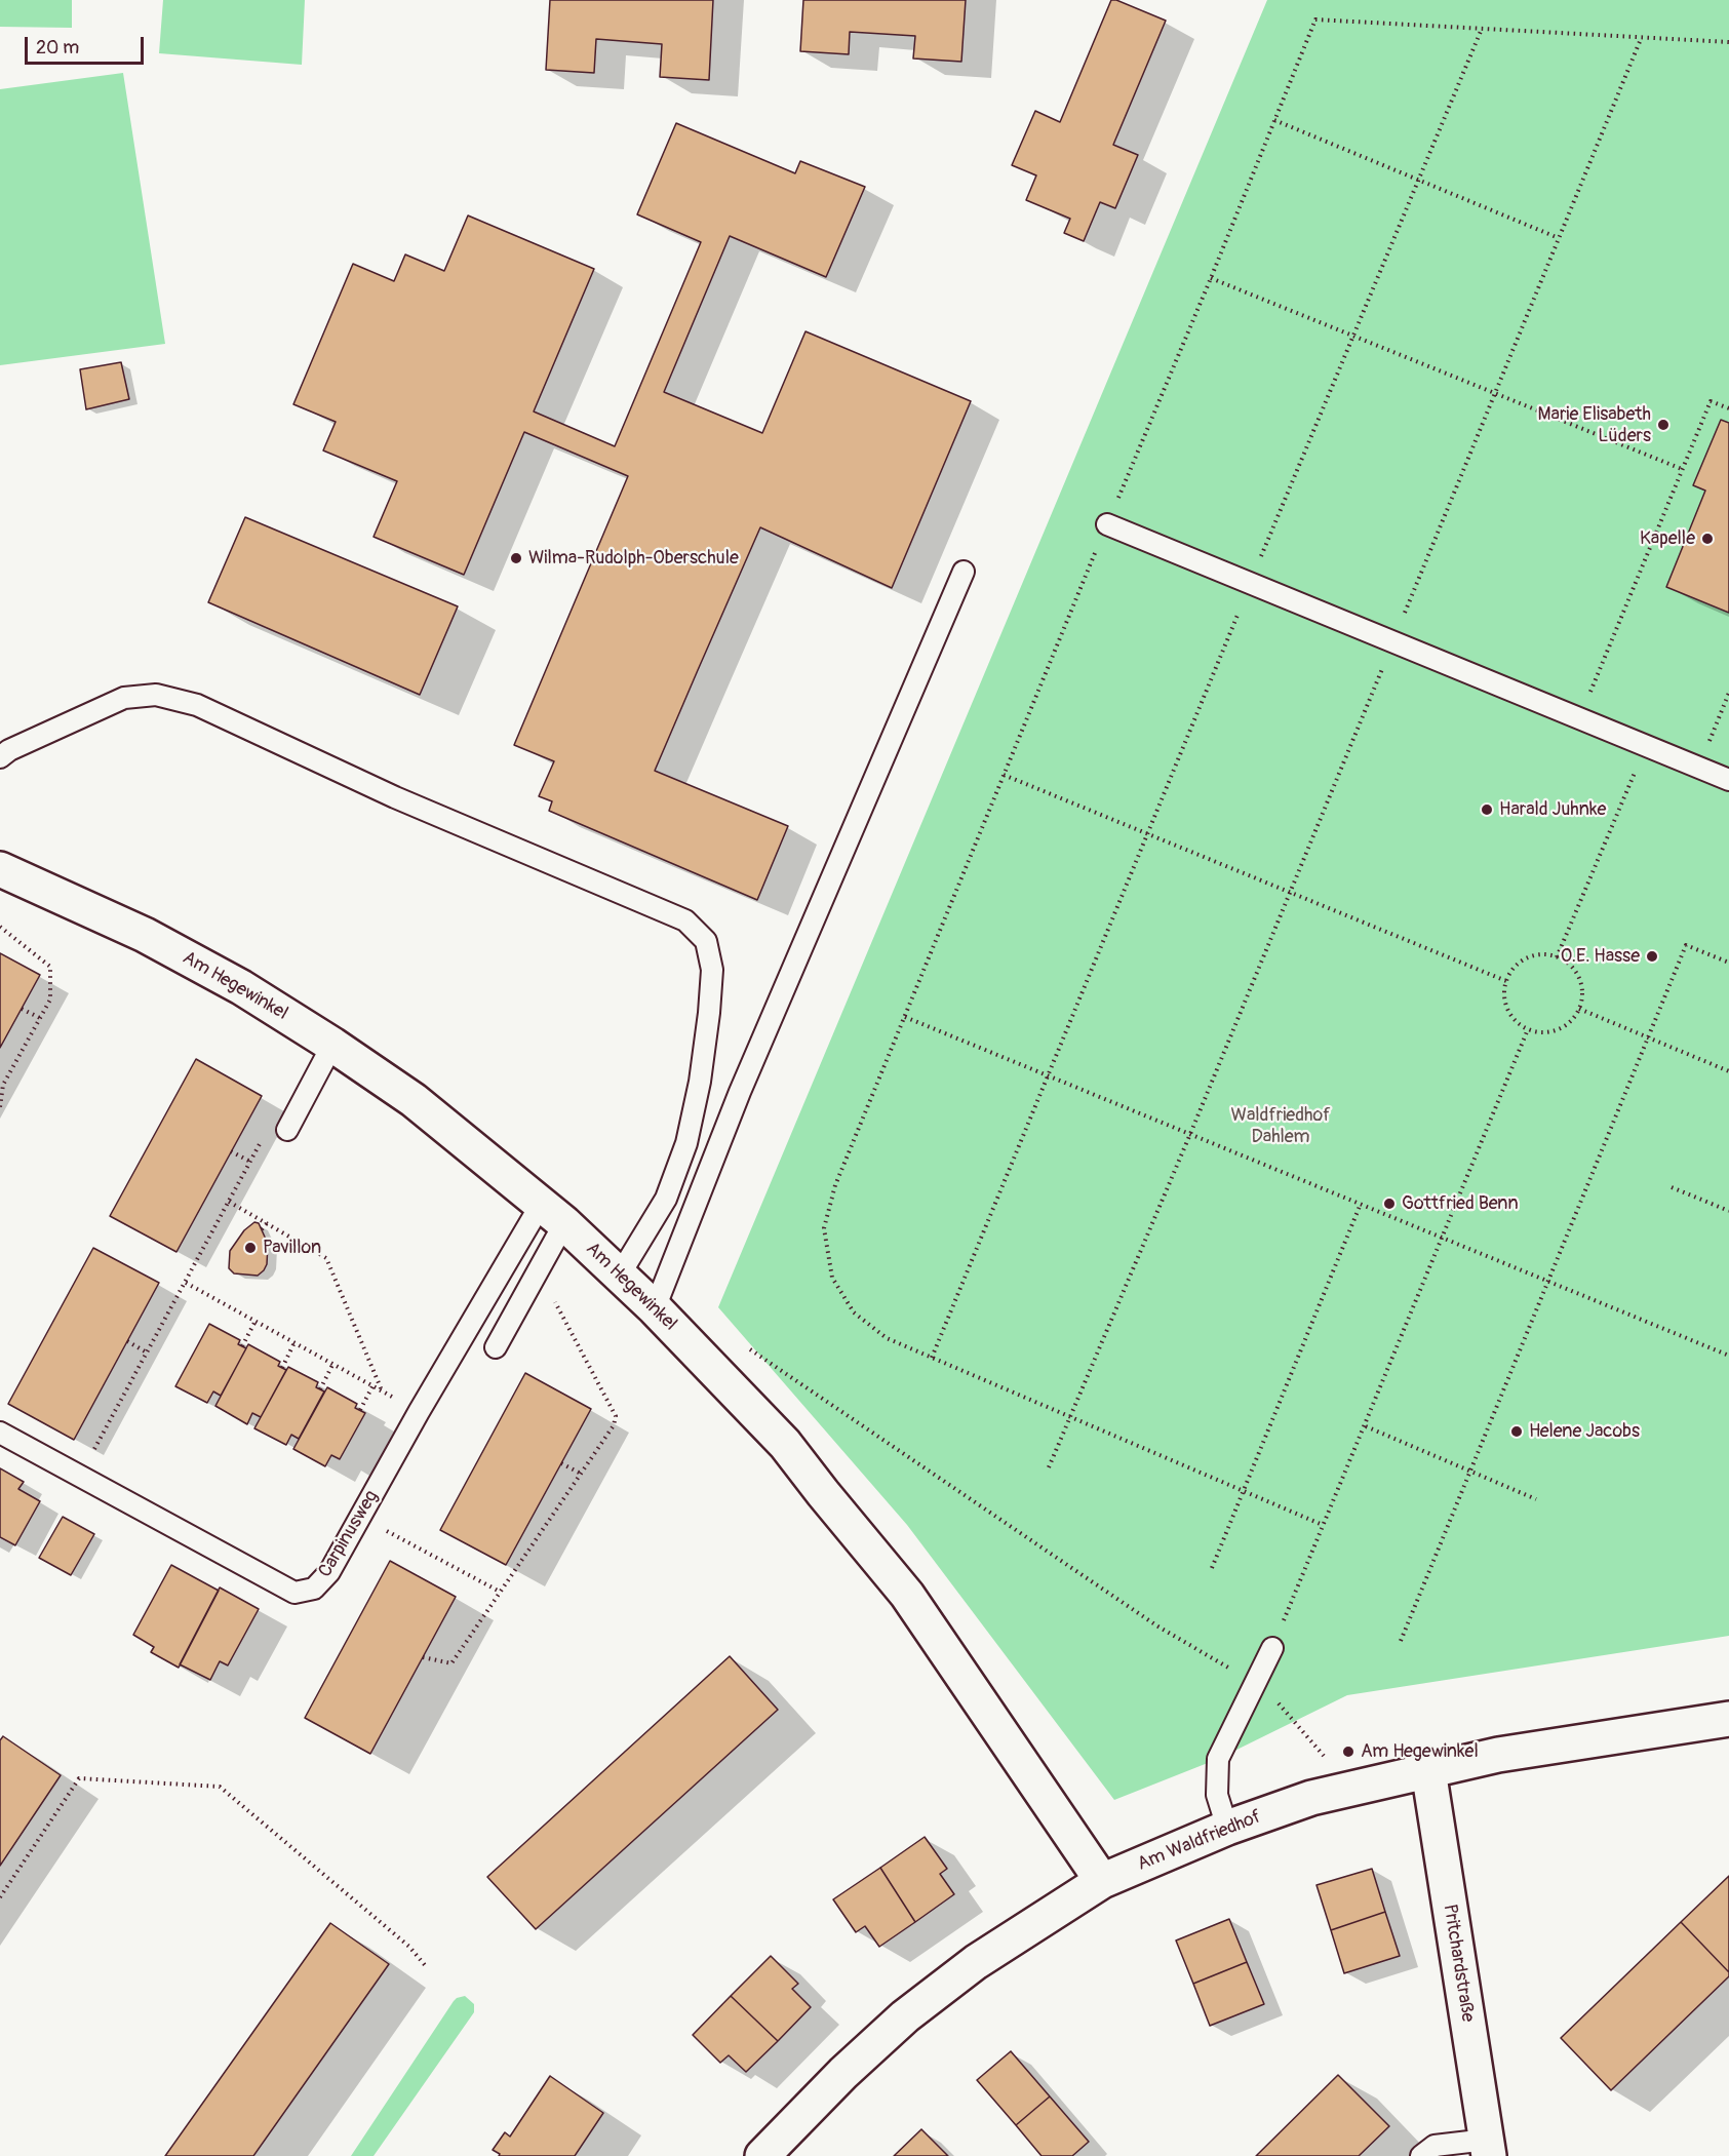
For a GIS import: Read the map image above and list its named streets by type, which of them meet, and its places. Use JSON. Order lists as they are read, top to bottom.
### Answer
{
  "streets": {
    "street": ["Am Hegewinkel", "Am Waldfriedhof", "Pritchardstraße"],
    "lane": ["Carpinusweg"]
  },
  "crossings": [
    ["Am Hegewinkel", "Carpinusweg"],
    ["Am Hegewinkel", "Am Waldfriedhof"],
    ["Am Waldfriedhof", "Pritchardstraße"]
  ],
  "parks": ["Waldfriedhof Dahlem"],
  "places": [
    "Marie Elisabeth Lüders",
    "Kapelle",
    "Wilma-Rudolph-Oberschule",
    "Harald Juhnke",
    "O.E. Hasse",
    "Gottfried Benn",
    "Pavillon",
    "Helene Jacobs",
    "Am Hegewinkel"
  ],
  "scale_bar": "20 m"
}
